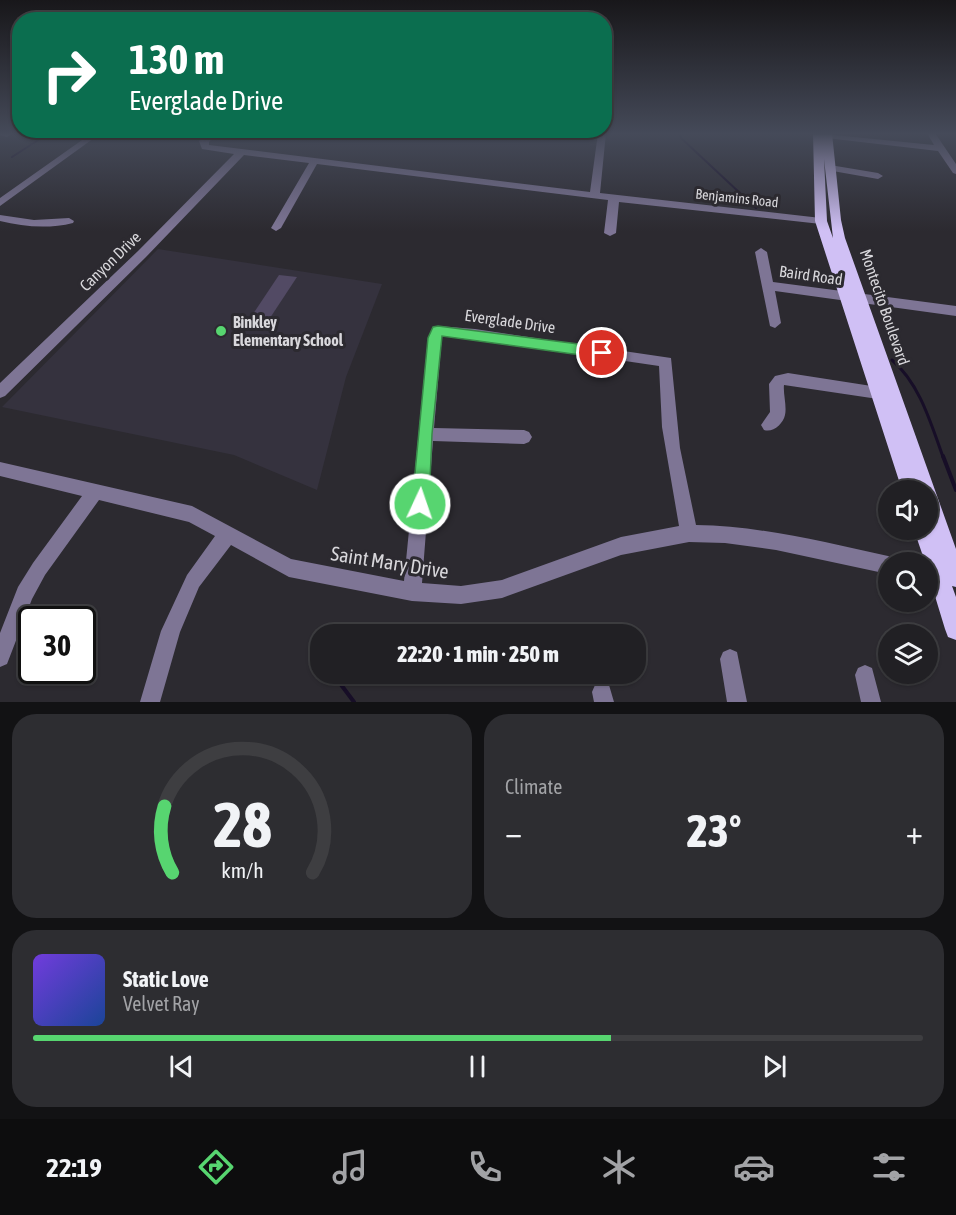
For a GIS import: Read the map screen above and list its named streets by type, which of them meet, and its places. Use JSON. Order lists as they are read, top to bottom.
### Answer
{
  "streets": {
    "main road": ["Montecito Boulevard"],
    "street": [
      "Benjamins Road",
      "Canyon Drive",
      "Baird Road",
      "Everglade Drive",
      "Saint Mary Drive"
    ]
  },
  "crossings": [
    ["Benjamins Road", "Montecito Boulevard"],
    ["Baird Road", "Montecito Boulevard"],
    ["Everglade Drive", "Saint Mary Drive"]
  ],
  "places": ["Binkley Elementary School"],
  "page": {
    "turn": ["130 m", "Everglade Drive"],
    "limit": "30",
    "trip": "22:20 · 1 min · 250 m",
    "tile": "Climate",
    "heat": ["−", "23°", "+"],
    "song": ["Static Love", "Velvet Ray"],
    "tabs": "22:19",
    "gauge": ["28", "km/h"]
  }
}
